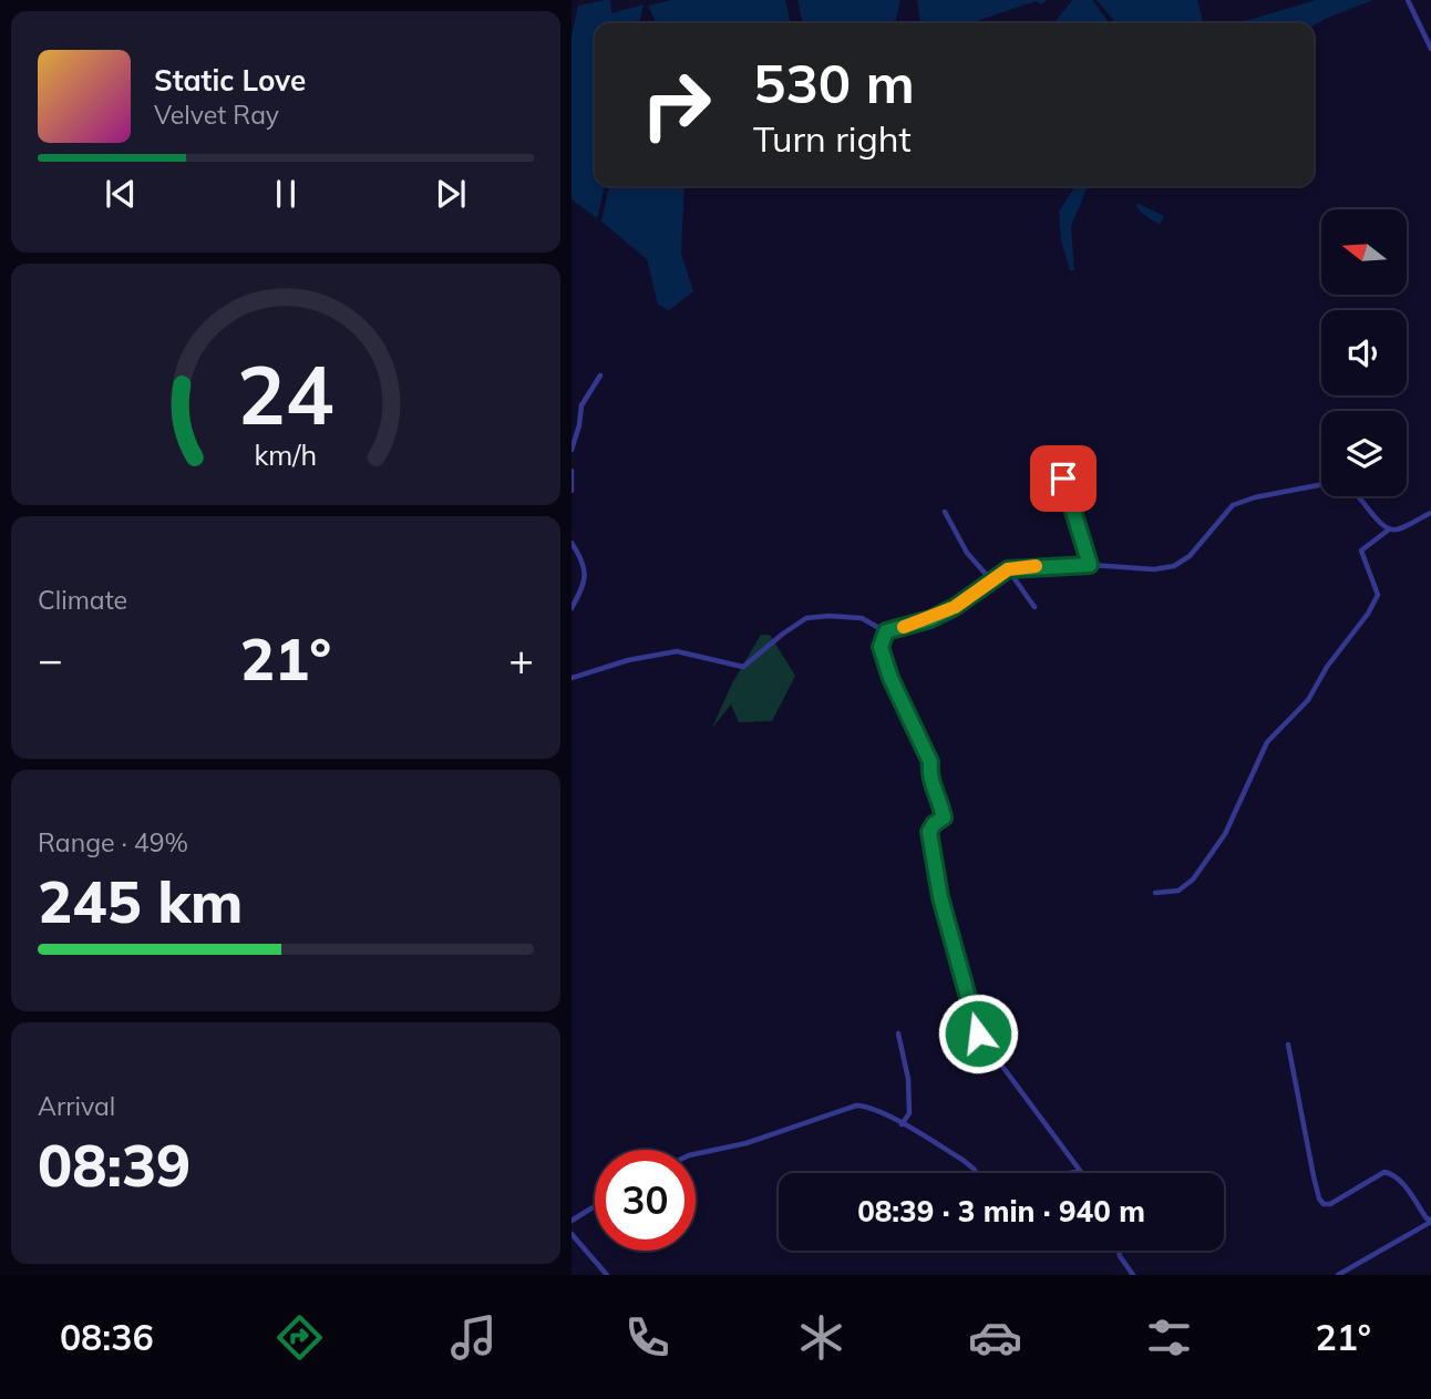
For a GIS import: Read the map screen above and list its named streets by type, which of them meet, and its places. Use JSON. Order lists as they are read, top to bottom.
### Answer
{
  "north": "left",
  "page": {
    "turn": ["530 m", "Turn right"],
    "song": ["Static Love", "Velvet Ray"],
    "tile": [
      "Climate",
      ["Range · 49%", "245 km"],
      ["Arrival", "08:39"]
    ],
    "heat": ["−", "21°", "+"],
    "limit": "30",
    "trip": "08:39 · 3 min · 940 m",
    "tabs": ["08:36", "21°"],
    "gauge": ["24", "km/h"]
  }
}
